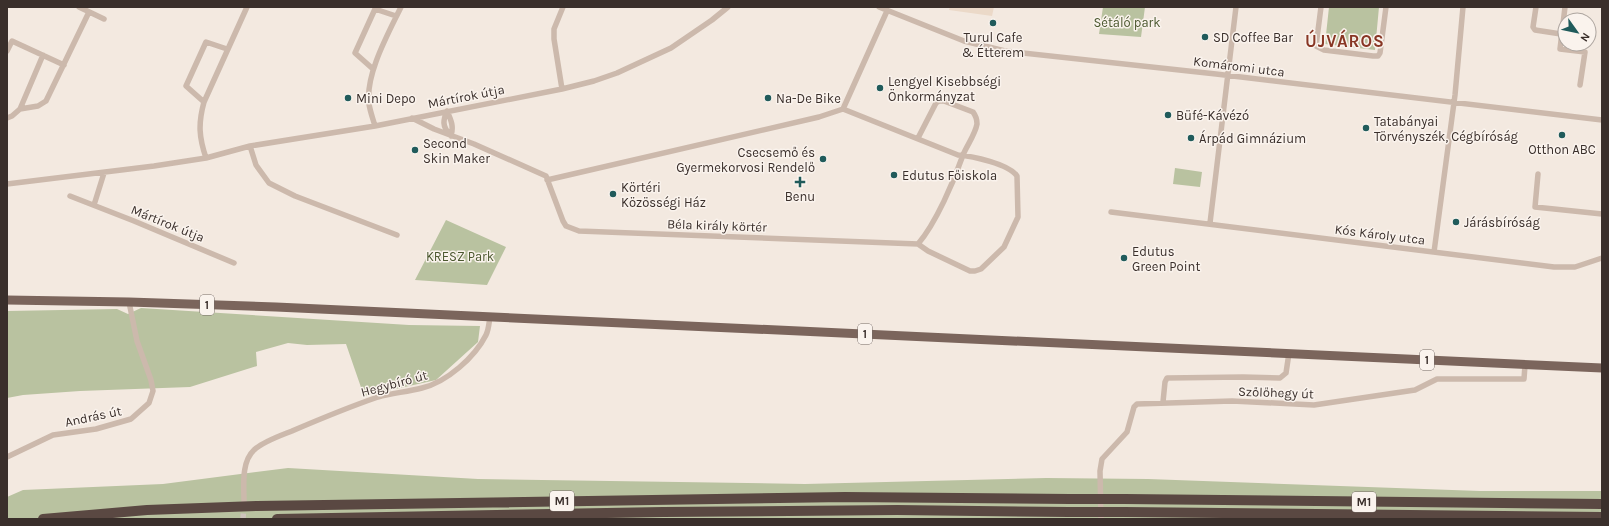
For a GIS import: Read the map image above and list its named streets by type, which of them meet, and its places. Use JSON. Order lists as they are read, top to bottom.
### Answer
{
  "streets": {
    "highway": ["M1"],
    "main road": ["1"],
    "street": [
      "Komáromi utca",
      "Mártírok útja",
      "Béla király körtér",
      "Kós Károly utca",
      "Hegybíró út",
      "Szőlőhegy út",
      "András út"
    ]
  },
  "crossings": [
    ["1", "Hegybíró út"],
    ["1", "Szőlőhegy út"],
    ["1", "András út"]
  ],
  "districts": ["ÚJVÁROS"],
  "parks": ["Sétáló park", "KRESZ Park"],
  "places": {
    "other": [
      "Turul Cafe & Étterem",
      "SD Coffee Bar",
      "Lengyel Kisebbségi Önkormányzat",
      "Mini Depo",
      "Na-De Bike",
      "Büfé-Kávézó",
      "Tatabányai Törvényszék, Cégbíróság",
      "Otthon ABC",
      "Árpád Gimnázium",
      "Second Skin Maker",
      "Csecsemő és Gyermekorvosi Rendelő",
      "Edutus Főiskola",
      "Körtéri Közösségi Ház",
      "Járásbíróság",
      "Edutus Green Point"
    ],
    "health": ["Benu"]
  },
  "north": "bottom right"
}
